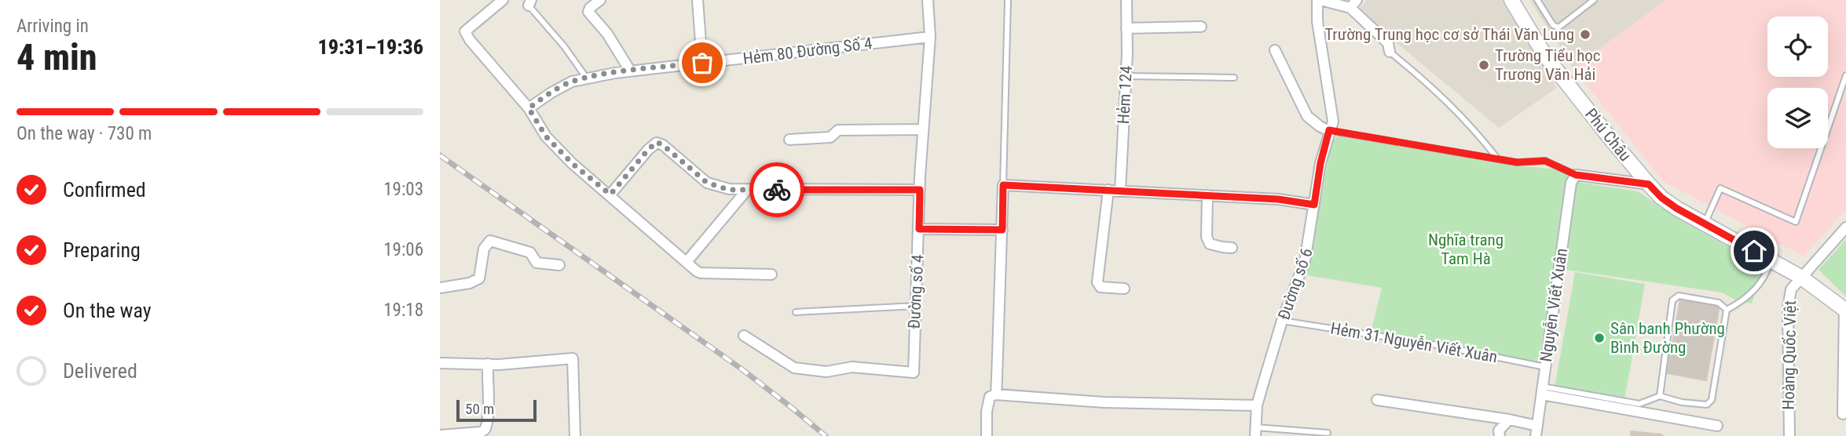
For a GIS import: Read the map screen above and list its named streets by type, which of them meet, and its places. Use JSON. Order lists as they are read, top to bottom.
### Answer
{
  "streets": {
    "street": [
      "Hẻm 80 Đường Số 4",
      "Hẻm 124",
      "Phú Châu",
      "Đường số 6",
      "Đường số 4",
      "Nguyễn Viết Xuân",
      "Hoàng Quốc Việt"
    ],
    "lane": ["Hẻm 31 Nguyễn Viết Xuân"]
  },
  "crossings": [
    ["Hẻm 80 Đường Số 4", "Đường số 4"],
    ["Phú Châu", "Hoàng Quốc Việt"],
    ["Đường số 6", "Hẻm 31 Nguyễn Viết Xuân"],
    ["Nguyễn Viết Xuân", "Hẻm 31 Nguyễn Viết Xuân"]
  ],
  "parks": ["Nghĩa trang Tam Hà"],
  "places": ["Trường Trung học cơ sở Thái Văn Lung", "Trường Tiểu học Trương Văn Hải", "Sân banh Phường Bình Đường"],
  "scale_bar": "50 m",
  "page": {
    "heading": ["4 min", "Arriving in", "19:31–19:36"],
    "bar": "On the way · 730 m",
    "list": [
      ["Confirmed", "19:03"],
      ["Preparing", "19:06"],
      ["On the way", "19:18"],
      "Delivered"
    ],
    "scale": "50 m"
  }
}
